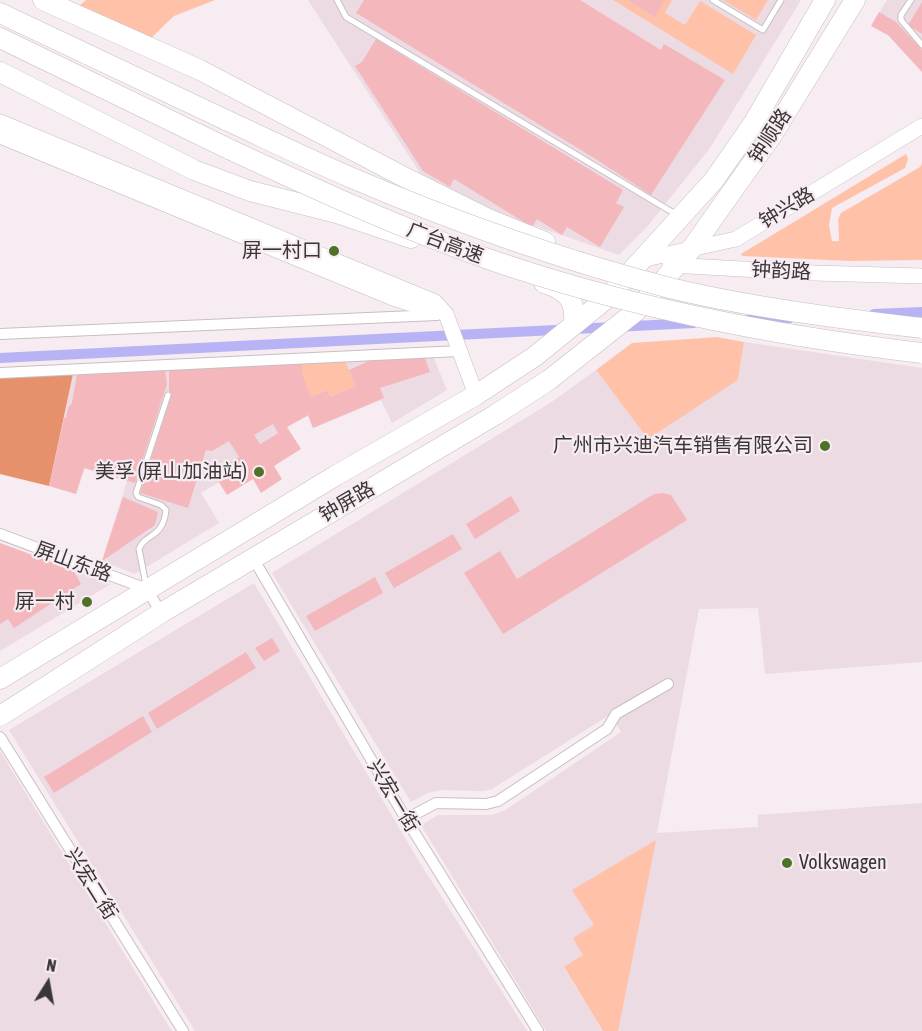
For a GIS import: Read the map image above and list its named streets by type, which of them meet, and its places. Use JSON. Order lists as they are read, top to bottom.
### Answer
{
  "streets": {
    "highway": ["钟顺路", "广台高速", "钟屏路"],
    "street": [
      "钟兴路",
      "钟韵路",
      "屏山东路",
      "兴宏一街",
      "兴宏二街"
    ]
  },
  "crossings": [
    ["钟顺路", "钟兴路"],
    ["钟顺路", "钟韵路"],
    ["钟顺路", "钟屏路"],
    ["钟兴路", "钟韵路"],
    ["钟兴路", "钟屏路"],
    ["钟韵路", "钟屏路"],
    ["钟屏路", "屏山东路"],
    ["钟屏路", "兴宏一街"]
  ],
  "places": [
    "屏一村口",
    "广州市兴迪汽车销售有限公司",
    "美孚 (屏山加油站)",
    "屏一村",
    "Volkswagen"
  ],
  "north": "top"
}
